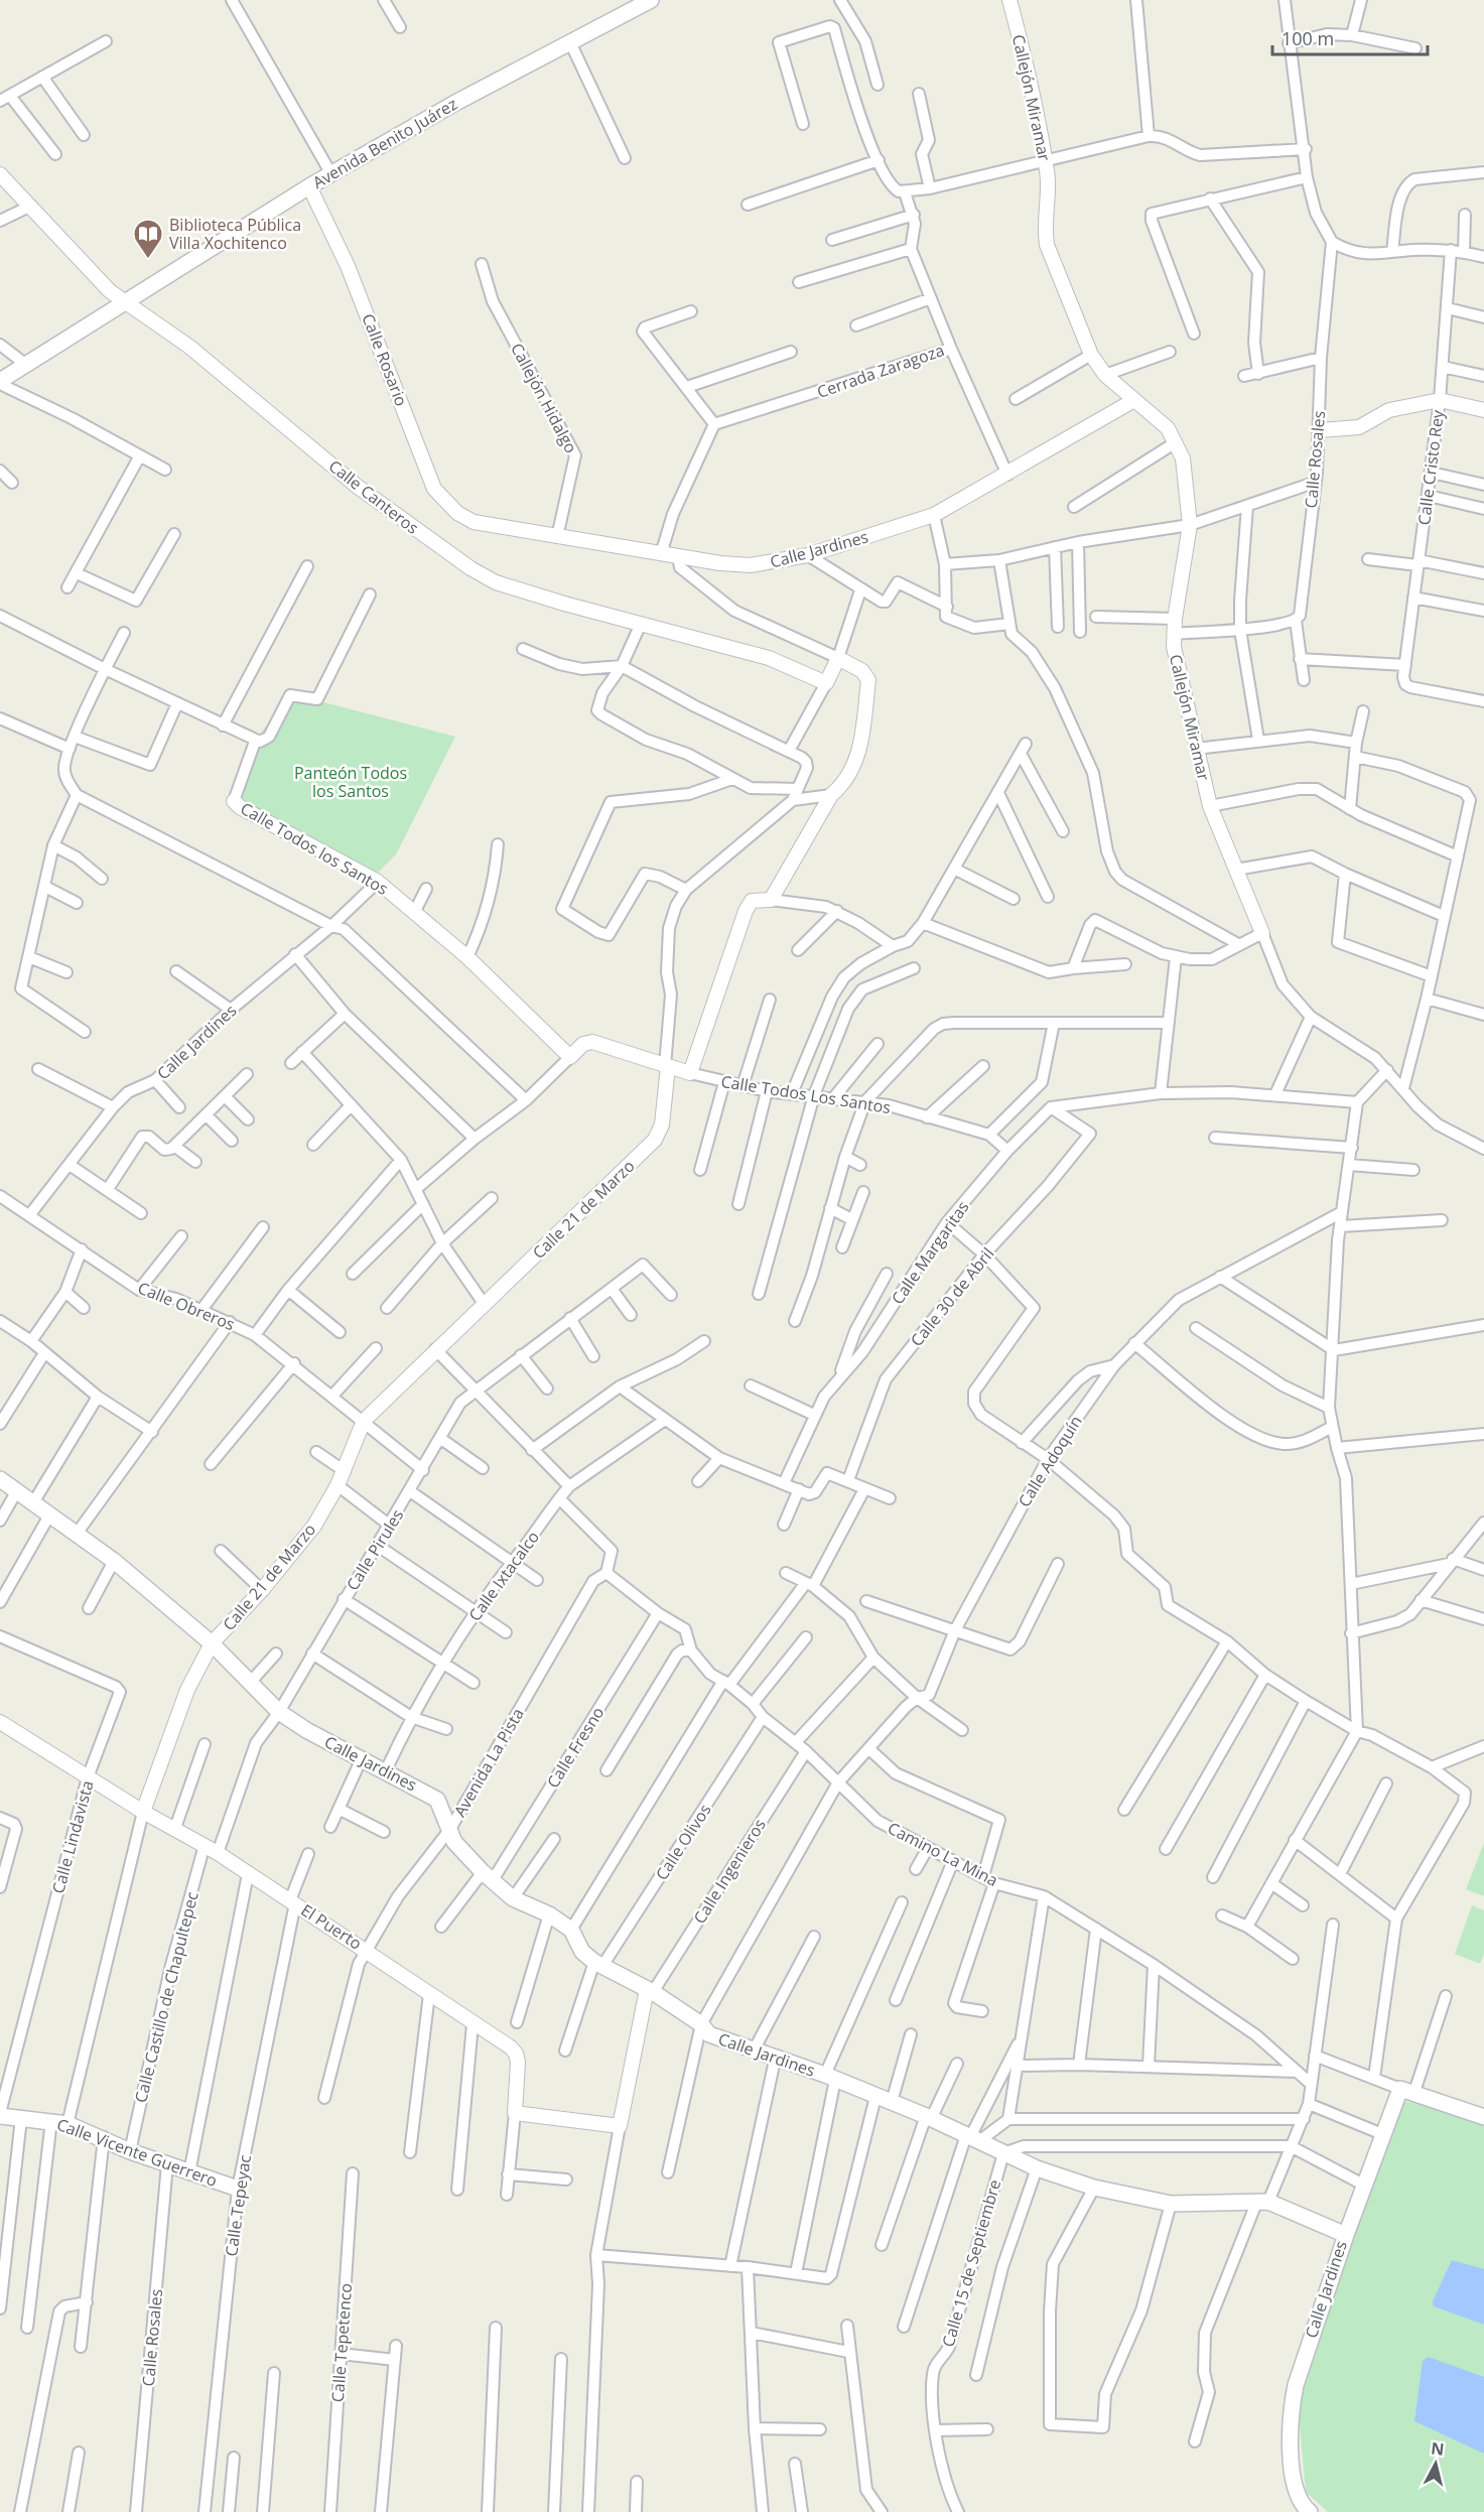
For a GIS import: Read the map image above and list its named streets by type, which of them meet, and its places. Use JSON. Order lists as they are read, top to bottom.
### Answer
{
  "streets": {
    "main road": ["Avenida Benito Juárez", "Calle Jardines", "Calle Vicente Guerrero"],
    "street": [
      "Callejón Miramar",
      "Calle Rosario",
      "Cerrada Zaragoza",
      "Callejón Hidalgo",
      "Calle Rosales",
      "Calle Cristo Rey",
      "Calle Canteros",
      "Calle Todos los Santos",
      "Calle Todos Los Santos",
      "Calle 21 de Marzo",
      "Calle Margaritas",
      "Calle 30 de Abril",
      "Calle Obreros",
      "Calle Adoquín",
      "Calle Pirules",
      "Calle Ixtacalco",
      "Calle Fresno",
      "Avenida La Pista",
      "Calle Lindavista",
      "Calle Olivos",
      "Camino La Mina",
      "Calle Ingenieros",
      "El Puerto",
      "Calle Castillo de Chapultepec",
      "Calle Tepeyac",
      "Calle 15 de Septiembre",
      "Calle Tepetenco"
    ]
  },
  "crossings": [
    ["Callejón Miramar", "Calle Jardines"],
    ["Avenida Benito Juárez", "Calle Rosario"],
    ["Avenida Benito Juárez", "Calle Canteros"],
    ["Calle Rosario", "Calle Jardines"],
    ["Callejón Hidalgo", "Calle Jardines"],
    ["Calle Rosales", "Calle Vicente Guerrero"],
    ["Calle Jardines", "Calle Todos los Santos"],
    ["Calle Jardines", "Calle 21 de Marzo"],
    ["Calle Jardines", "Calle Obreros"],
    ["Calle Jardines", "Calle Adoquín"],
    ["Calle Jardines", "Calle Pirules"],
    ["Calle Jardines", "Calle Ixtacalco"],
    ["Calle Jardines", "Calle Fresno"],
    ["Calle Jardines", "Avenida La Pista"],
    ["Calle Jardines", "Calle Olivos"],
    ["Calle Jardines", "Calle Ingenieros"],
    ["Calle Jardines", "Calle 15 de Septiembre"],
    ["Calle Todos los Santos", "Calle Todos Los Santos"],
    ["Calle Todos Los Santos", "Calle 21 de Marzo"],
    ["Calle Todos Los Santos", "Calle Margaritas"],
    ["Calle 21 de Marzo", "Calle Obreros"],
    ["Calle 21 de Marzo", "El Puerto"],
    ["Calle 21 de Marzo", "Calle Vicente Guerrero"],
    ["Calle Margaritas", "Calle 30 de Abril"],
    ["Calle Obreros", "Calle Pirules"],
    ["Calle Adoquín", "Camino La Mina"],
    ["Calle Pirules", "El Puerto"],
    ["Calle Fresno", "Camino La Mina"],
    ["Avenida La Pista", "El Puerto"],
    ["Calle Lindavista", "El Puerto"],
    ["Calle Lindavista", "Calle Vicente Guerrero"],
    ["Calle Olivos", "Camino La Mina"],
    ["Camino La Mina", "Calle Ingenieros"],
    ["El Puerto", "Calle Castillo de Chapultepec"],
    ["El Puerto", "Calle Tepeyac"],
    ["Calle Castillo de Chapultepec", "Calle Vicente Guerrero"],
    ["Calle Vicente Guerrero", "Calle Tepeyac"]
  ],
  "parks": ["Panteón Todos los Santos"],
  "places": {
    "library": ["Biblioteca Pública Villa Xochitenco"]
  },
  "scale_bar": "100 m",
  "north": "top"
}
